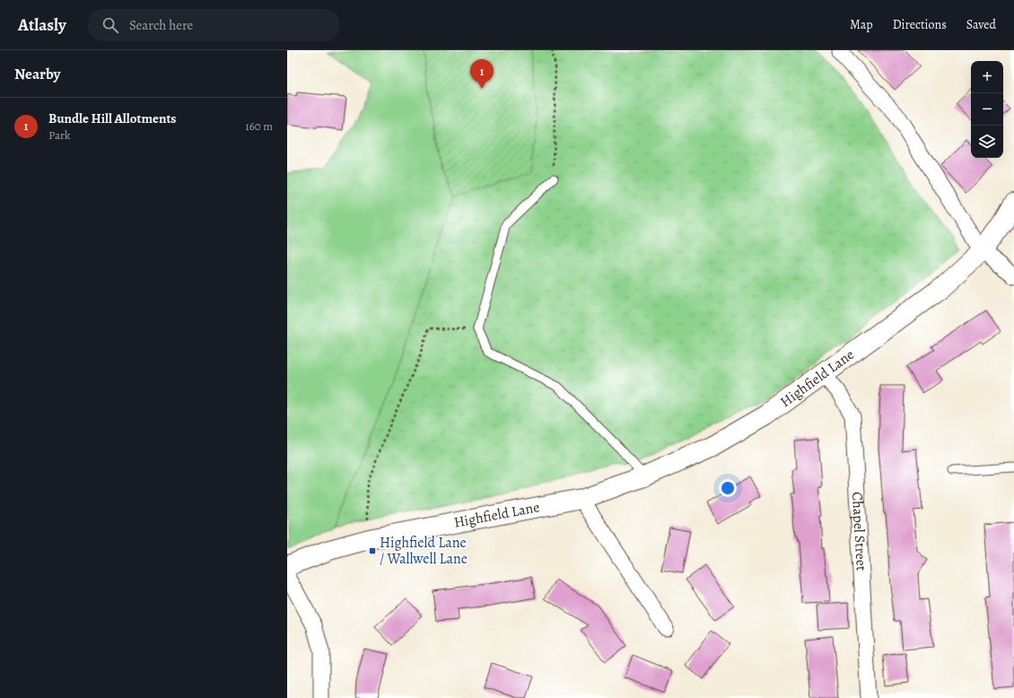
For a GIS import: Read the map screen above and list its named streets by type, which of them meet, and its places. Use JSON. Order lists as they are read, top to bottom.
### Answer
{
  "streets": {
    "street": ["Highfield Lane", "Chapel Street"]
  },
  "crossings": [
    ["Highfield Lane", "Chapel Street"]
  ],
  "places": {
    "transit": ["Highfield Lane / Wallwell Lane"]
  },
  "page": {
    "header": "Atlasly",
    "search": "Search here",
    "nav": ["Map", "Directions", "Saved"],
    "heading": "Nearby",
    "pins": "1",
    "map_buttons": ["+", "−"],
    "list": [
      {
        "mark": "1",
        "name": "Bundle Hill Allotments",
        "note": "Park",
        "value": "160 m"
      }
    ]
  }
}
